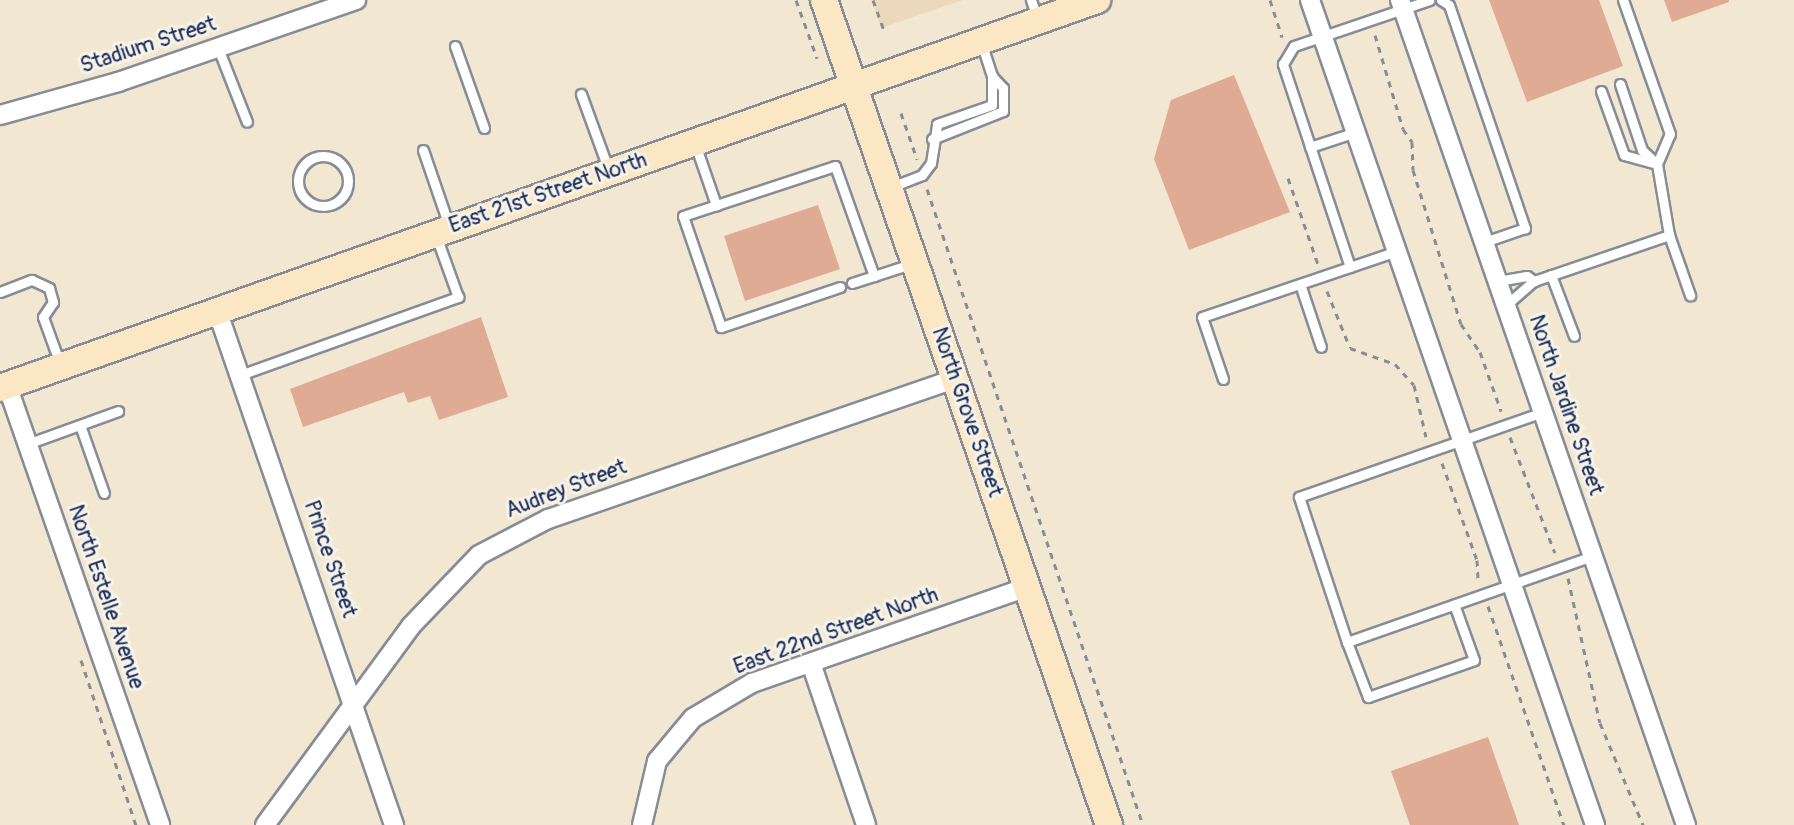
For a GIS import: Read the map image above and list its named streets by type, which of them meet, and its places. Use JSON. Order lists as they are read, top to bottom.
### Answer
{
  "streets": {
    "main road": ["East 21st Street North", "North Grove Street"],
    "street": [
      "Stadium Street",
      "North Jardine Street",
      "Audrey Street",
      "Prince Street",
      "North Estelle Avenue",
      "East 22nd Street North"
    ]
  },
  "crossings": [
    ["East 21st Street North", "North Grove Street"],
    ["East 21st Street North", "Prince Street"],
    ["East 21st Street North", "North Estelle Avenue"],
    ["North Grove Street", "Audrey Street"],
    ["North Grove Street", "East 22nd Street North"],
    ["Audrey Street", "Prince Street"]
  ]
}
